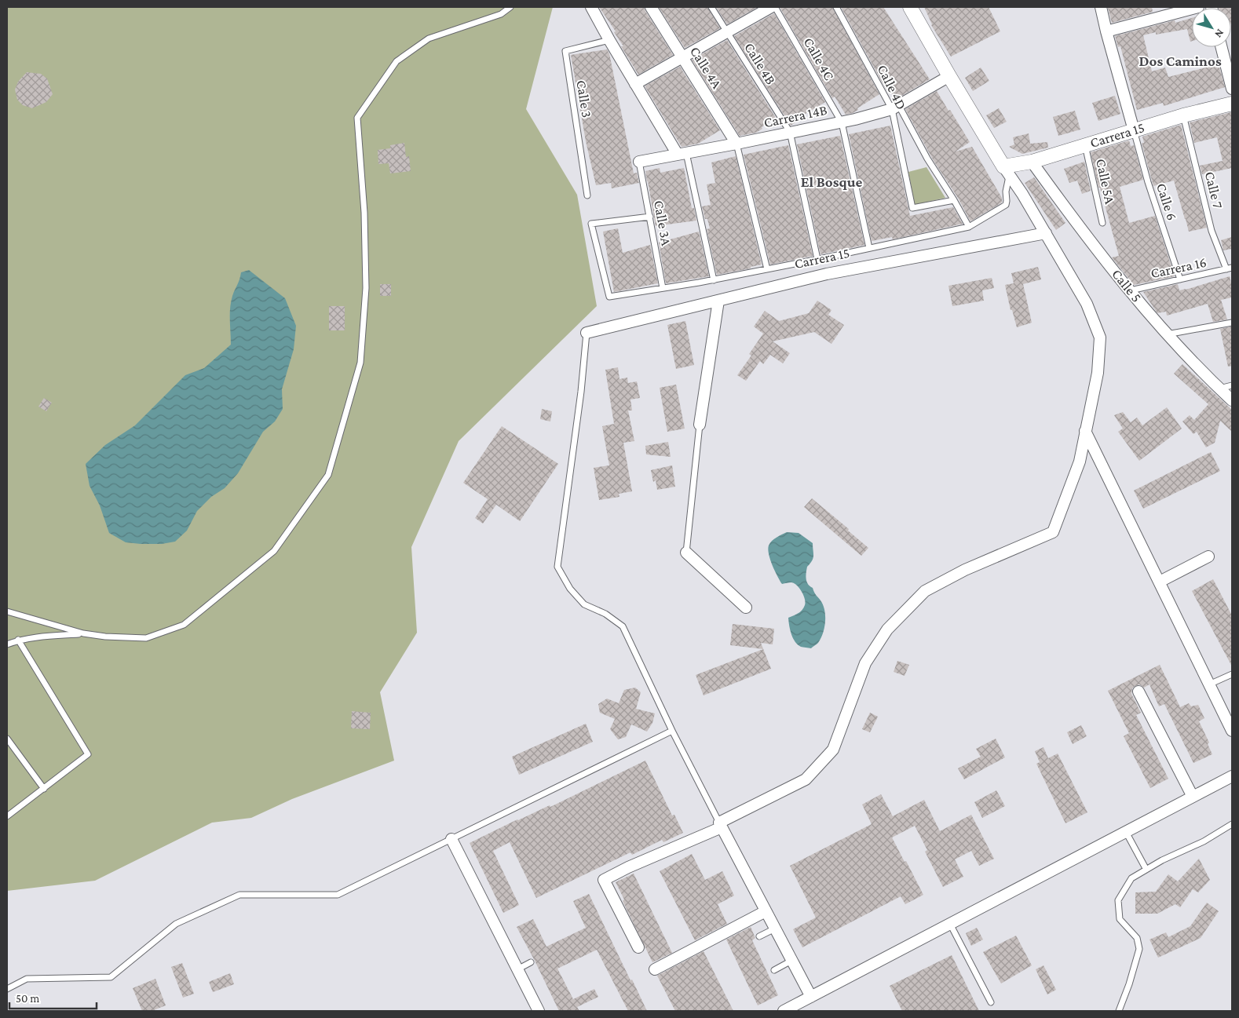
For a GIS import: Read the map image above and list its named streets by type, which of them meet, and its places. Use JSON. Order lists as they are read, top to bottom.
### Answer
{
  "streets": {
    "street": [
      "Calle 4A",
      "Carrera 14B",
      "Carrera 15",
      "Calle 5"
    ],
    "lane": [
      "Calle 4C",
      "Calle 4B",
      "Calle 4D",
      "Calle 3",
      "Calle 5A",
      "Calle 7",
      "Calle 6",
      "Calle 3A",
      "Carrera 16"
    ]
  },
  "crossings": [
    ["Calle 4C", "Carrera 14B"],
    ["Calle 4C", "Carrera 15"],
    ["Calle 4B", "Carrera 14B"],
    ["Calle 4B", "Carrera 15"],
    ["Calle 4A", "Carrera 14B"],
    ["Calle 4D", "Carrera 14B"],
    ["Calle 4D", "Carrera 15"],
    ["Carrera 14B", "Calle 3A"],
    ["Carrera 15", "Calle 5A"],
    ["Carrera 15", "Calle 7"],
    ["Carrera 15", "Calle 6"],
    ["Carrera 15", "Calle 3A"],
    ["Carrera 15", "Calle 5"],
    ["Calle 7", "Carrera 16"],
    ["Calle 6", "Carrera 16"],
    ["Carrera 16", "Calle 5"]
  ],
  "districts": ["Dos Caminos", "El Bosque"],
  "scale_bar": "50 m",
  "north": "bottom right"
}
